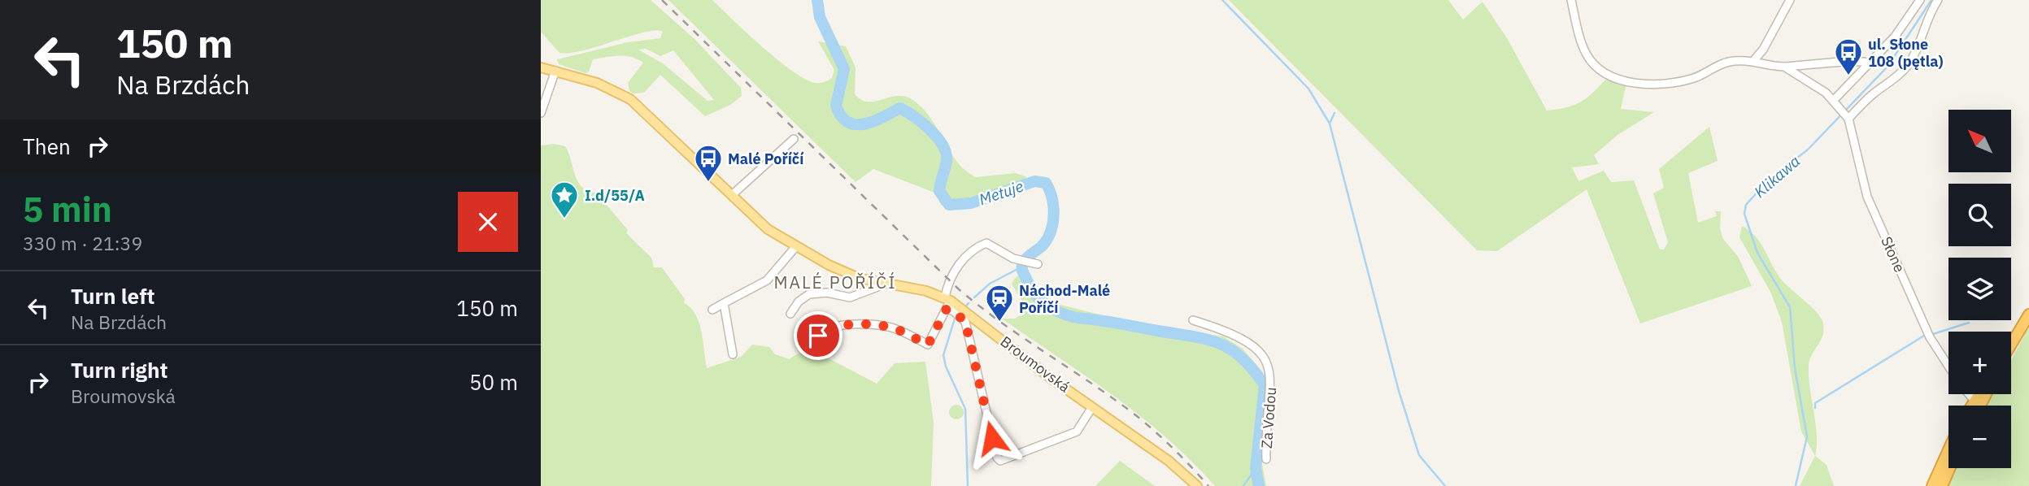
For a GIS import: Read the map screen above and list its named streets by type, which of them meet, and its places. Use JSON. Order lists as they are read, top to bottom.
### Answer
{
  "streets": {
    "main road": ["Broumovská"],
    "street": ["Słone", "Za Vodou"]
  },
  "districts": ["MALÉ POŘÍČÍ"],
  "water": ["Klikawa", "Metuje"],
  "places": {
    "bus stop": ["ul. Słone 108 (pętla)", "Malé Poříčí"],
    "place": ["I.d/55/A"],
    "station": ["Náchod-Malé Poříčí"]
  },
  "north": "top left",
  "page": {
    "turn": ["150 m", "Na Brzdách"],
    "map_buttons": ["+", "−"],
    "then": "Then",
    "heading": ["5 min", "330 m · 21:39"],
    "list": [
      {
        "name": "Turn left",
        "note": "Na Brzdách",
        "value": "150 m"
      },
      {
        "name": "Turn right",
        "note": "Broumovská",
        "value": "50 m"
      }
    ]
  }
}
